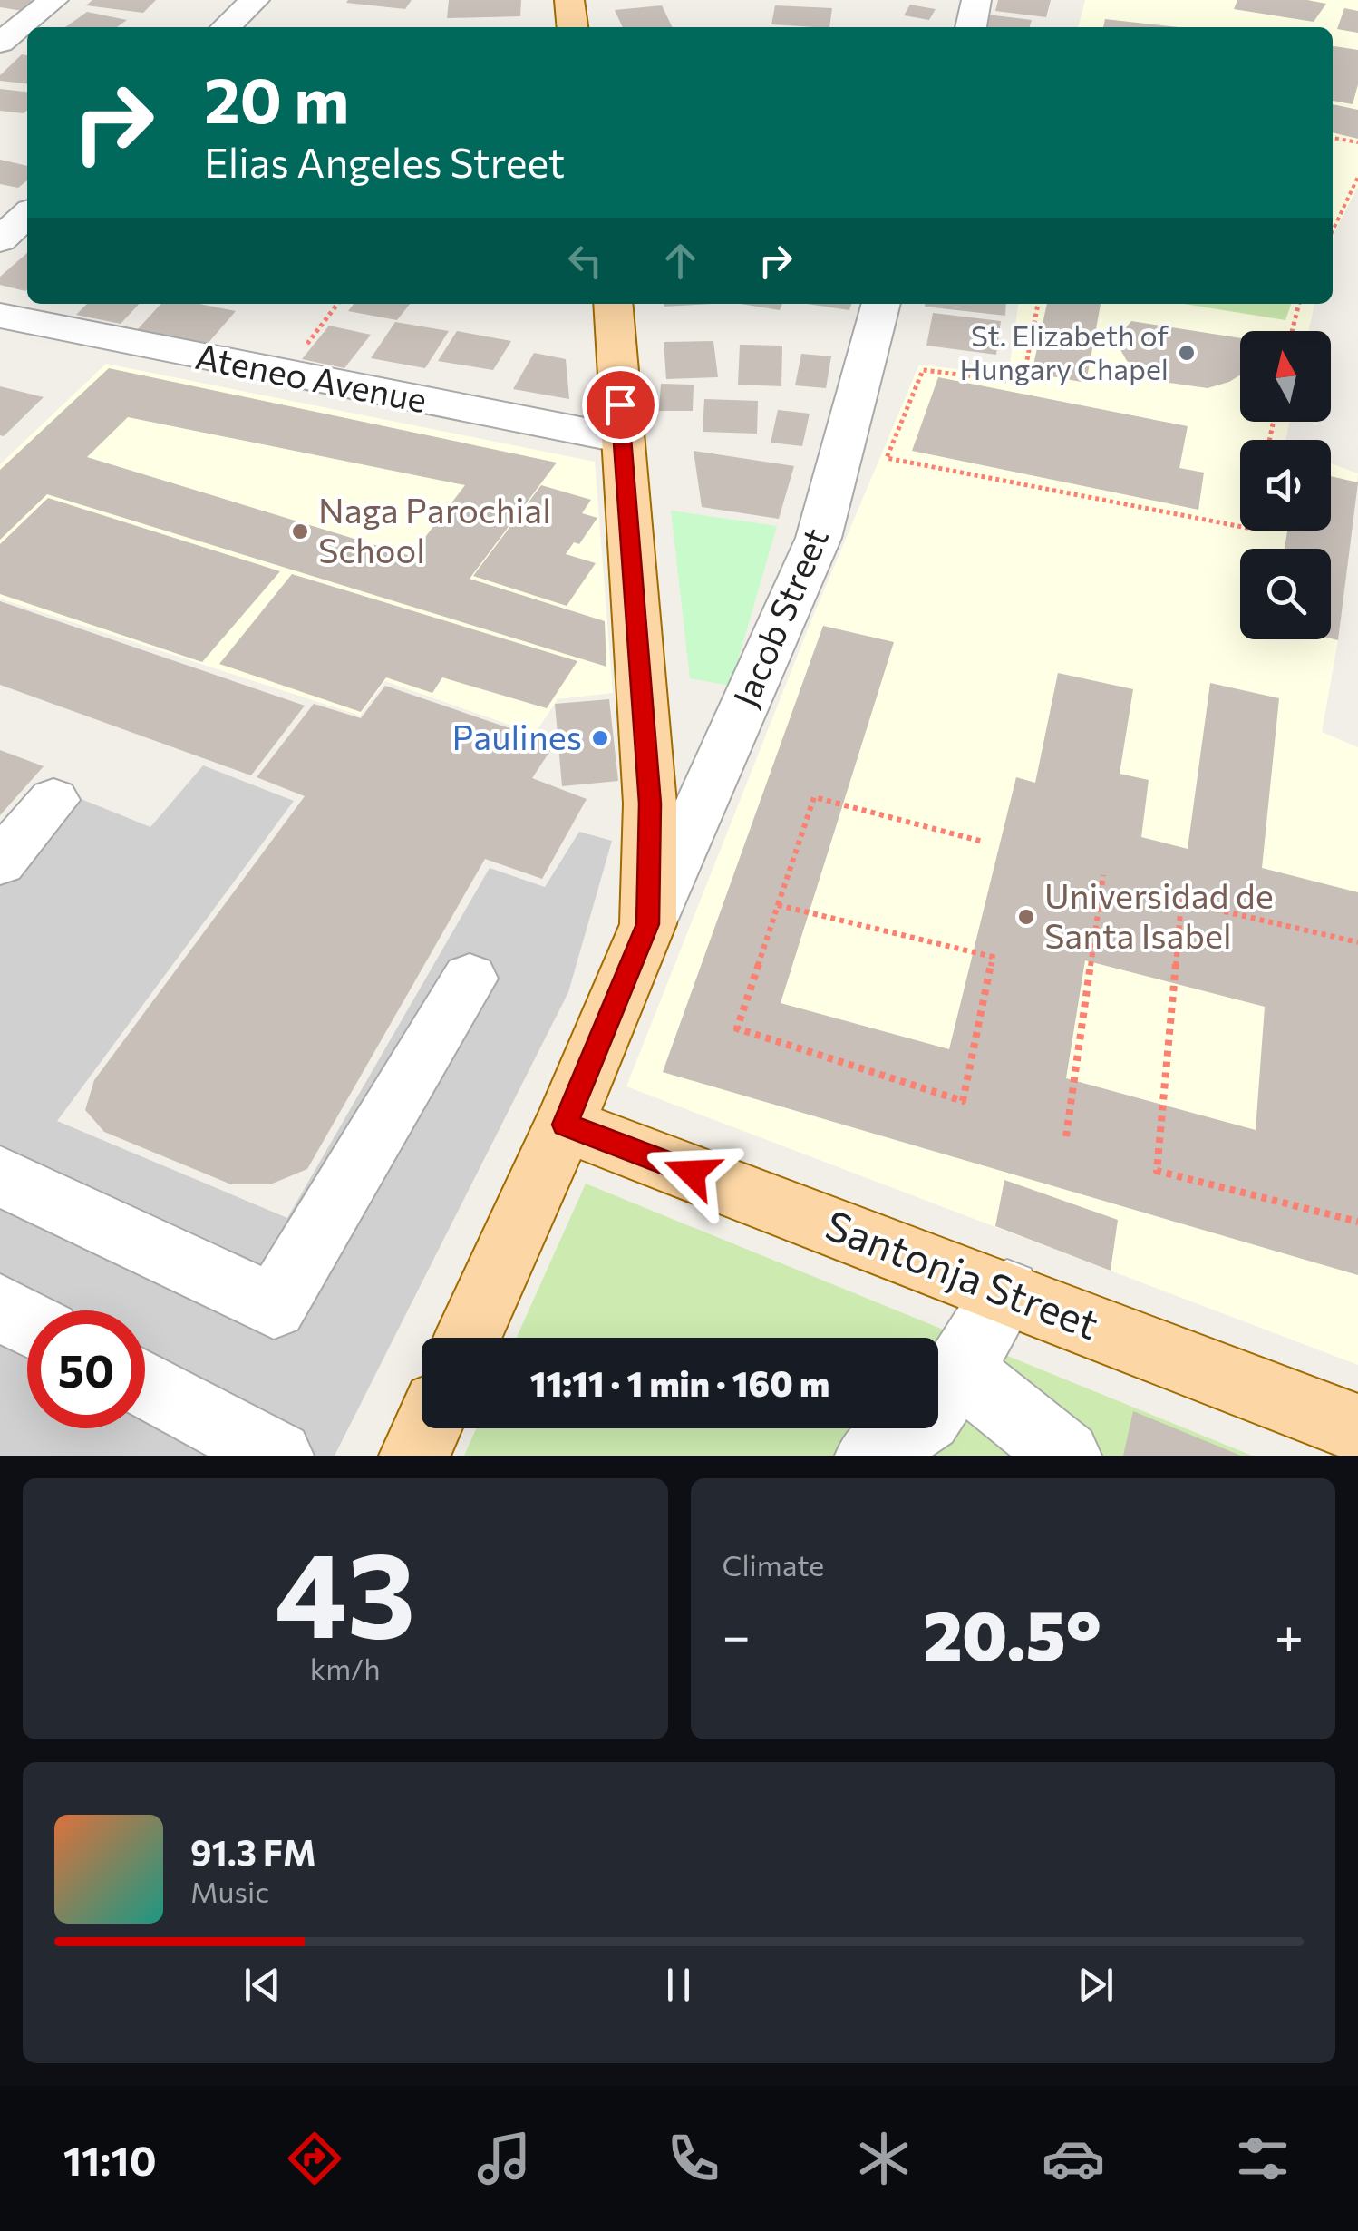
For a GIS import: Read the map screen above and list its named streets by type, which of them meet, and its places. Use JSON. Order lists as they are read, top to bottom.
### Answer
{
  "streets": {
    "main road": ["Santonja Street"],
    "street": ["Ateneo Avenue", "Jacob Street"]
  },
  "places": [
    "St. Elizabeth of Hungary Chapel",
    "Naga Parochial School",
    "Paulines",
    "Universidad de Santa Isabel"
  ],
  "north": "top",
  "page": {
    "turn": ["20 m", "Elias Angeles Street"],
    "limit": "50",
    "trip": "11:11 · 1 min · 160 m",
    "tile": [
      ["43", "km/h"],
      "Climate"
    ],
    "heat": ["−", "20.5°", "+"],
    "song": ["91.3 FM", "Music"],
    "tabs": "11:10"
  }
}
